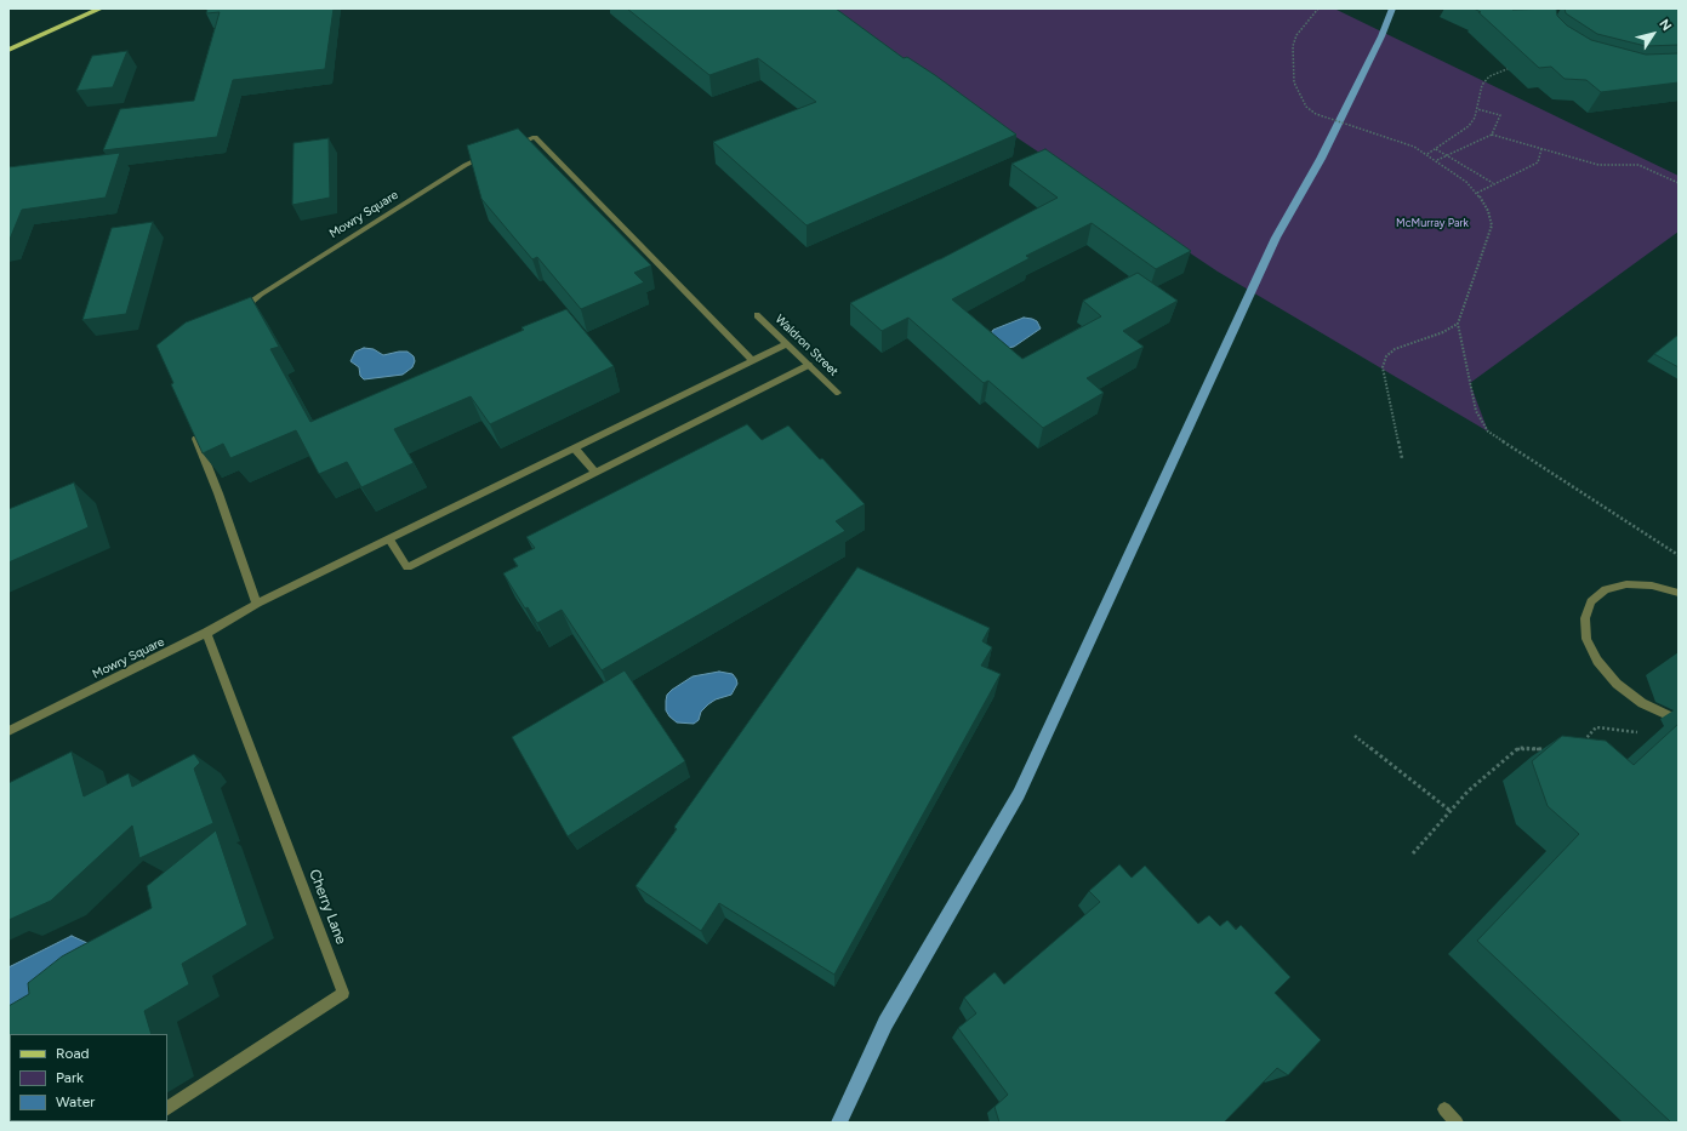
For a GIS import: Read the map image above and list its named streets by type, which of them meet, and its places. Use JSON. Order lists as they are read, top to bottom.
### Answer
{
  "streets": {
    "street": ["Mowry Square", "Waldron Street", "Cherry Lane"]
  },
  "crossings": [
    ["Mowry Square", "Waldron Street"],
    ["Mowry Square", "Cherry Lane"]
  ],
  "parks": ["McMurray Park"],
  "legend": ["Road", "Park", "Water"],
  "north": "top right"
}
